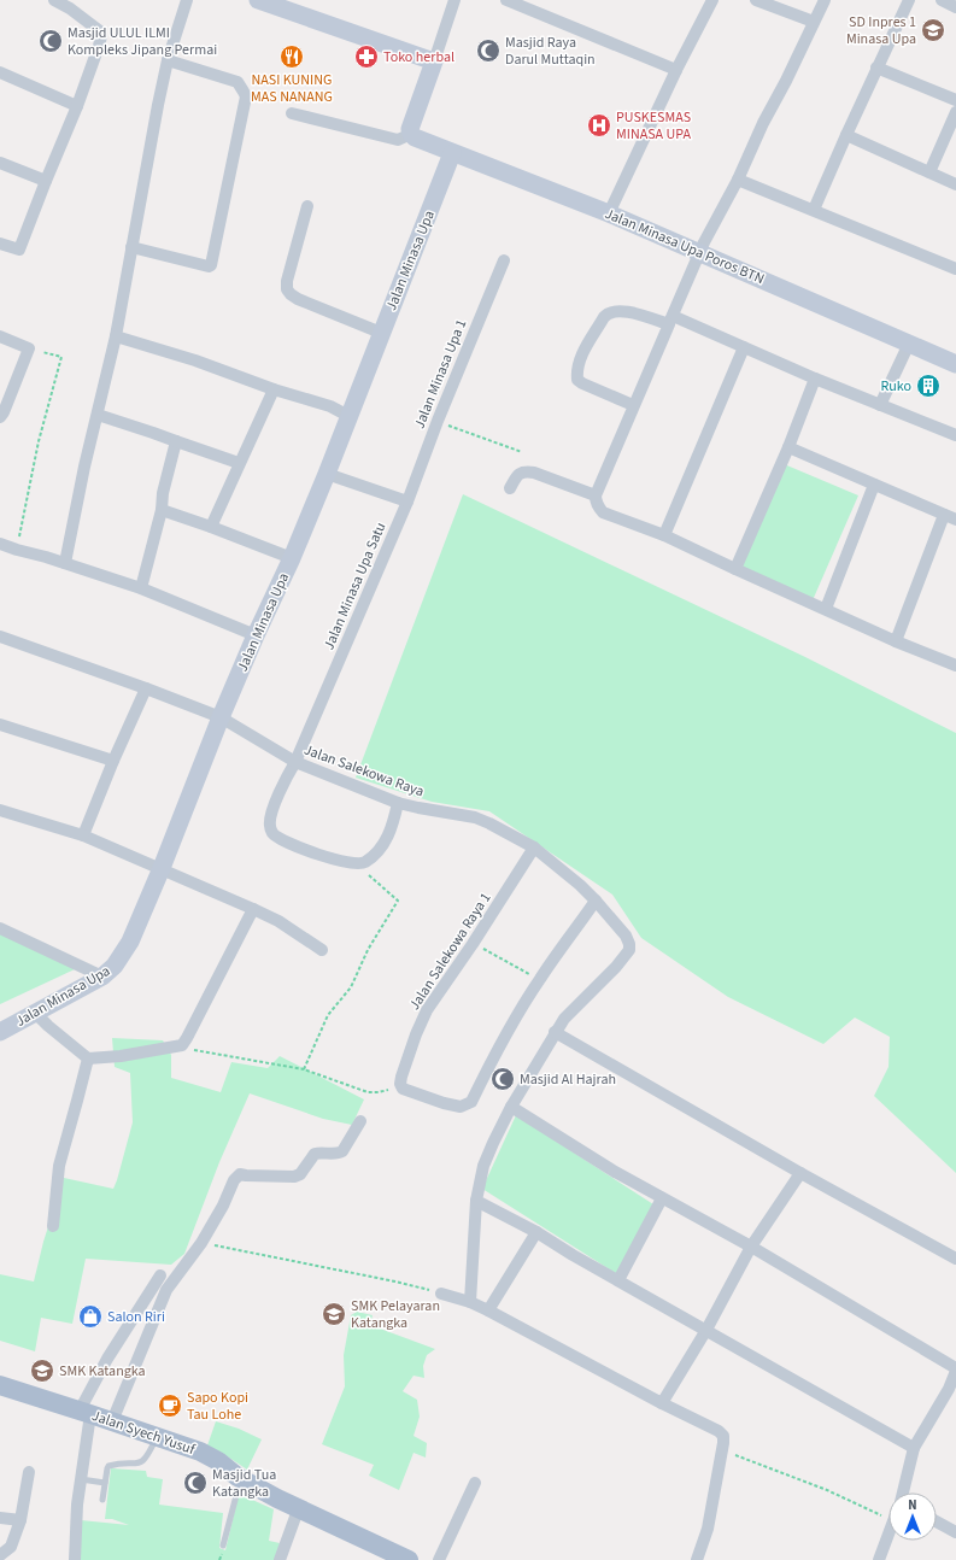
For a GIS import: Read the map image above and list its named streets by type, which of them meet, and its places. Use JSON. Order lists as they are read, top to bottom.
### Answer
{
  "streets": {
    "main road": ["Jalan Syech Yusuf"],
    "street": [
      "Jalan Minasa Upa Poros BTN",
      "Jalan Minasa Upa",
      "Jalan Minasa Upa 1",
      "Jalan Minasa Upa Satu",
      "Jalan Salekowa Raya",
      "Jalan Salekowa Raya 1"
    ]
  },
  "crossings": [
    ["Jalan Minasa Upa Poros BTN", "Jalan Minasa Upa"],
    ["Jalan Minasa Upa", "Jalan Salekowa Raya"],
    ["Jalan Minasa Upa 1", "Jalan Minasa Upa Satu"],
    ["Jalan Minasa Upa Satu", "Jalan Salekowa Raya"],
    ["Jalan Salekowa Raya", "Jalan Salekowa Raya 1"]
  ],
  "places": {
    "school or university": ["SD Inpres 1 Minasa Upa", "SMK Pelayaran Katangka", "SMK Katangka"],
    "mosque": [
      "Masjid ULUL ILMI Kompleks Jipang Permai",
      "Masjid Raya Darul Muttaqin",
      "Masjid Al Hajrah",
      "Masjid Tua Katangka"
    ],
    "restaurant": ["NASI KUNING MAS NANANG"],
    "pharmacy": ["Toko herbal"],
    "hospital": ["PUSKESMAS MINASA UPA"],
    "building": ["Ruko"],
    "shop": ["Salon Riri"],
    "cafe": ["Sapo Kopi Tau Lohe"]
  },
  "north": "top"
}
